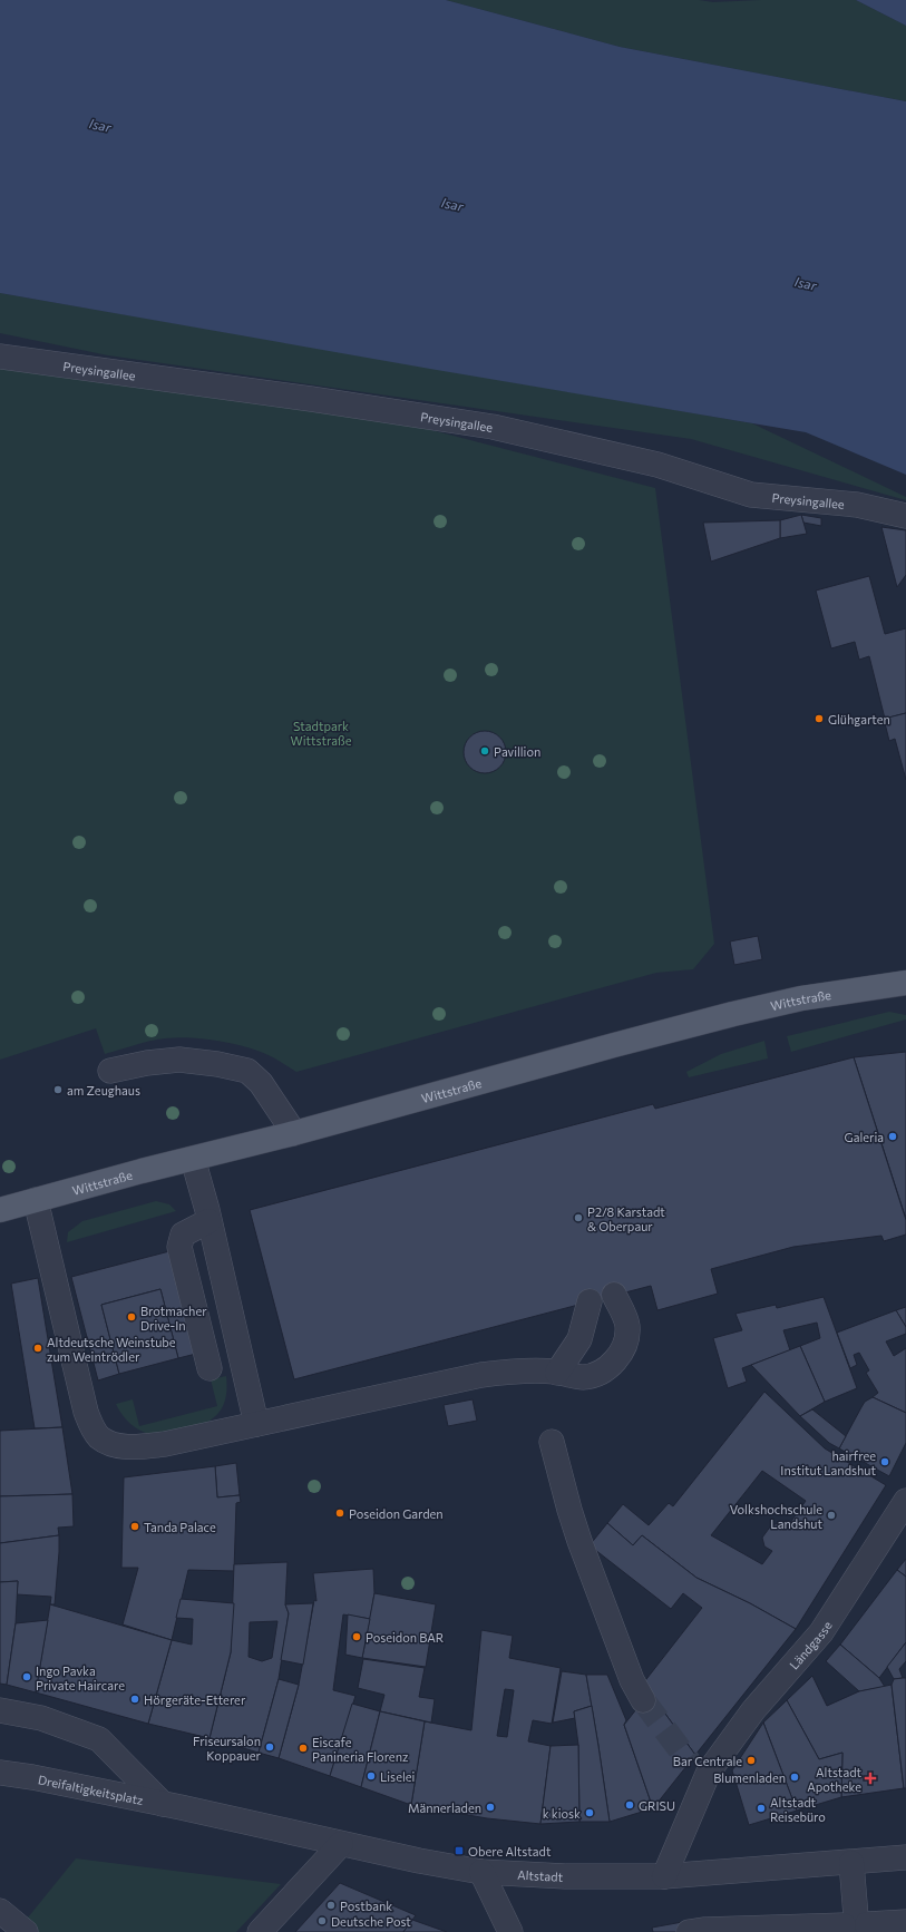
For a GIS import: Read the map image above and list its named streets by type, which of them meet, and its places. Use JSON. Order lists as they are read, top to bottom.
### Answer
{
  "streets": {
    "main road": ["Wittstraße"],
    "street": [
      "Preysingallee",
      "Ländgasse",
      "Dreifaltigkeitsplatz",
      "Altstadt"
    ]
  },
  "crossings": [
    ["Ländgasse", "Altstadt"],
    ["Dreifaltigkeitsplatz", "Altstadt"]
  ],
  "water": ["Isar"],
  "parks": ["Stadtpark Wittstraße"],
  "places": {
    "other": [
      "Glühgarten",
      "Pavillion",
      "am Zeughaus",
      "Galeria",
      "P2/8 Karstadt & Oberpaur",
      "Brotmacher Drive-In",
      "Altdeutsche Weinstube zum Weintrödler",
      "hairfree Institut Landshut",
      "Poseidon Garden",
      "Volkshochschule Landshut",
      "Tanda Palace",
      "Poseidon BAR",
      "Ingo Pavka Private Haircare",
      "Hörgeräte-Etterer",
      "Friseursalon Koppauer",
      "Eiscafe Panineria Florenz",
      "Bar Centrale",
      "Liselei",
      "Blumenladen",
      "GRISU",
      "Männerladen",
      "Altstadt Reisebüro",
      "k kiosk",
      "Postbank",
      "Deutsche Post"
    ],
    "health": ["Altstadt Apotheke"],
    "transit": ["Obere Altstadt"]
  }
}
